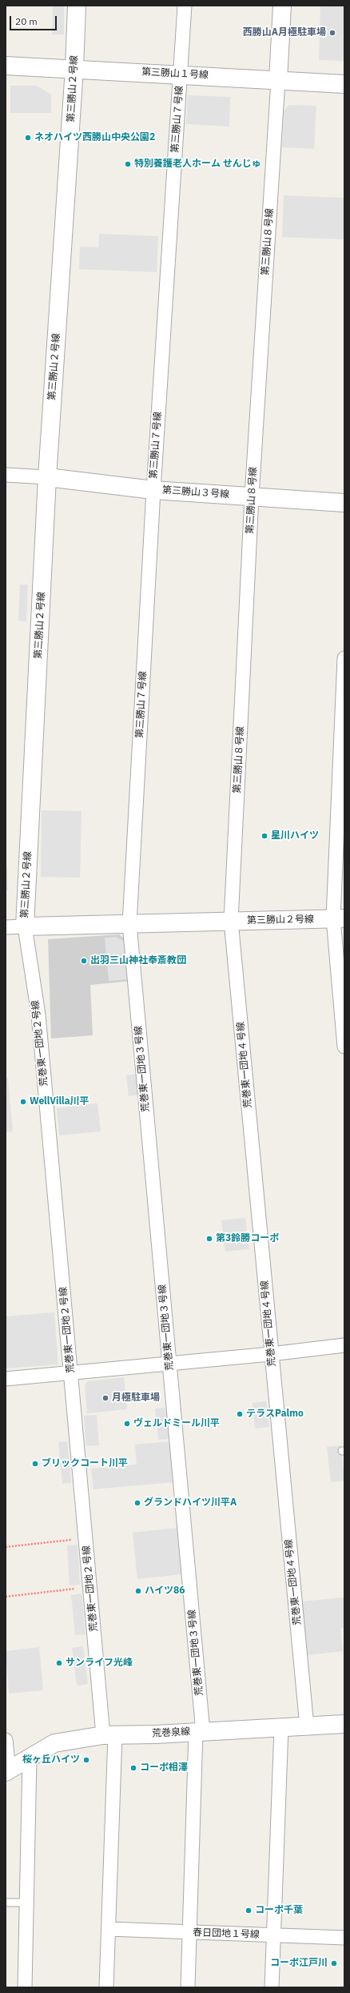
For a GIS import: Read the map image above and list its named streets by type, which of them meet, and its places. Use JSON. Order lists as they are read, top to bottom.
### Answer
{
  "streets": {
    "street": [
      "第三勝山１号線",
      "第三勝山２号線",
      "第三勝山７号線",
      "第三勝山８号線",
      "第三勝山３号線",
      "荒巻東一団地２号線",
      "荒巻東一団地４号線",
      "荒巻東一団地３号線",
      "荒巻泉線",
      "春日団地１号線"
    ]
  },
  "crossings": [
    ["第三勝山１号線", "第三勝山２号線"],
    ["第三勝山１号線", "第三勝山７号線"],
    ["第三勝山１号線", "第三勝山８号線"],
    ["第三勝山２号線", "第三勝山７号線"],
    ["第三勝山２号線", "第三勝山８号線"],
    ["第三勝山２号線", "第三勝山３号線"],
    ["第三勝山２号線", "荒巻東一団地２号線"],
    ["第三勝山２号線", "荒巻東一団地４号線"],
    ["第三勝山２号線", "荒巻東一団地３号線"],
    ["第三勝山７号線", "第三勝山３号線"],
    ["第三勝山７号線", "荒巻東一団地３号線"],
    ["第三勝山８号線", "第三勝山３号線"],
    ["第三勝山８号線", "荒巻東一団地４号線"],
    ["荒巻東一団地２号線", "荒巻泉線"],
    ["荒巻東一団地２号線", "春日団地１号線"],
    ["荒巻東一団地４号線", "荒巻泉線"],
    ["荒巻東一団地３号線", "荒巻泉線"],
    ["荒巻東一団地３号線", "春日団地１号線"]
  ],
  "places": [
    "西勝山A月極駐車場",
    "ネオハイツ西勝山中央公園2",
    "特別養護老人ホーム せんじゅ",
    "星川ハイツ",
    "出羽三山神社奉斎教団",
    "WellVilla川平",
    "第3鈴勝コーポ",
    "月極駐車場",
    "テラスPalmo",
    "ヴェルドミール川平",
    "ブリックコート川平",
    "グランドハイツ川平A",
    "ハイツ86",
    "サンライフ光峰",
    "桜ヶ丘ハイツ",
    "コーポ相澤",
    "コーポ千葉",
    "コーポ江戸川"
  ],
  "scale_bar": "20 m"
}
